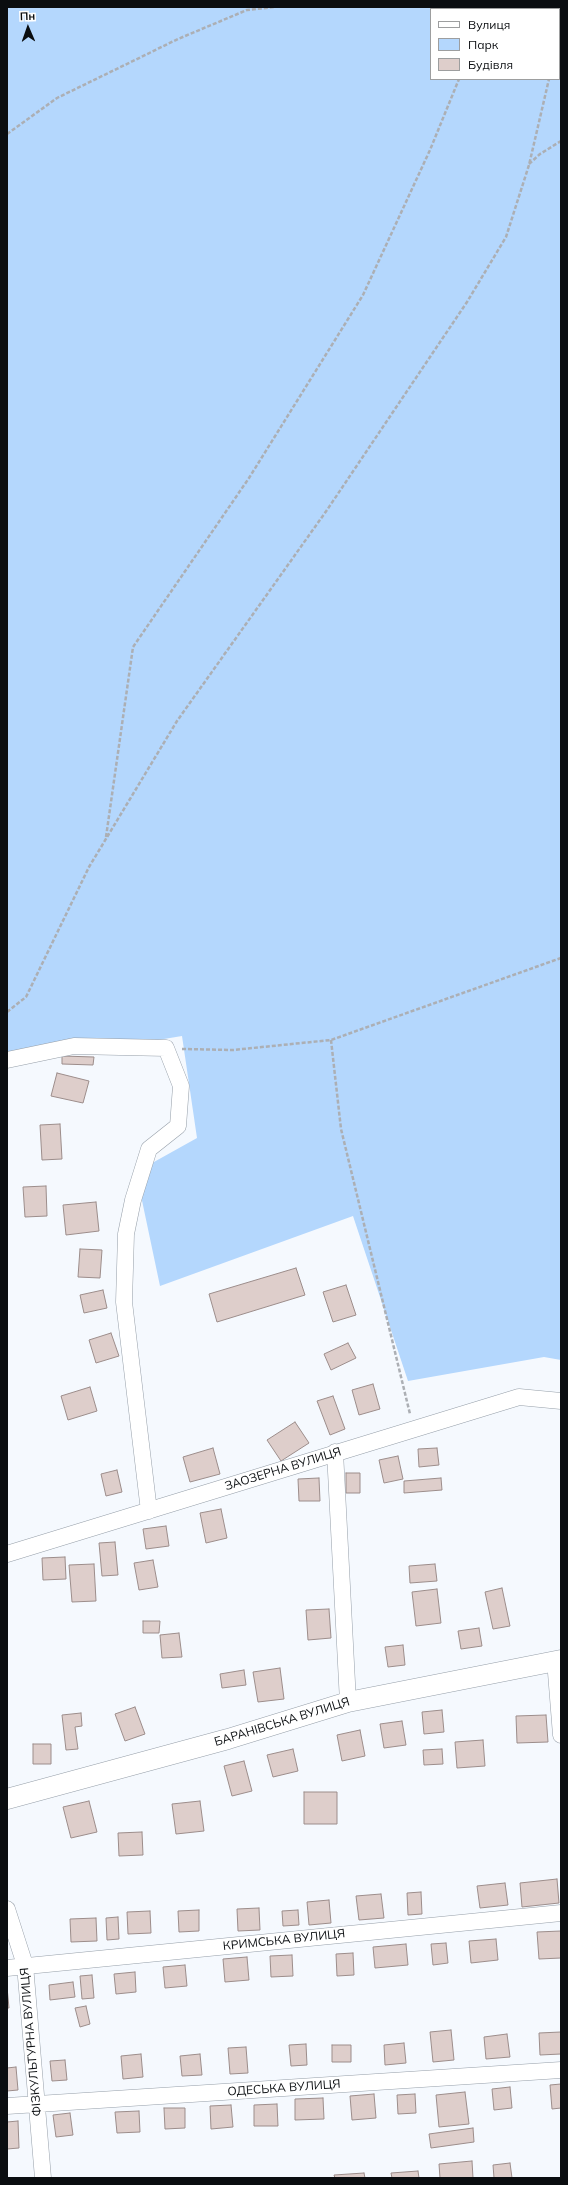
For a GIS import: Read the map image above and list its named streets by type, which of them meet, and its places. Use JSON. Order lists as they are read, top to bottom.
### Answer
{
  "streets": {
    "main road": ["БАРАНІВСЬКА ВУЛИЦЯ"],
    "street": [
      "ЗАОЗЕРНА ВУЛИЦЯ",
      "КРИМСЬКА ВУЛИЦЯ",
      "ФІЗКУЛЬТУРНА ВУЛИЦЯ",
      "ОДЕСЬКА ВУЛИЦЯ"
    ]
  },
  "crossings": [
    ["КРИМСЬКА ВУЛИЦЯ", "ФІЗКУЛЬТУРНА ВУЛИЦЯ"],
    ["ФІЗКУЛЬТУРНА ВУЛИЦЯ", "ОДЕСЬКА ВУЛИЦЯ"]
  ],
  "legend": ["Вулиця", "Парк", "Будівля"],
  "north": "top"
}
